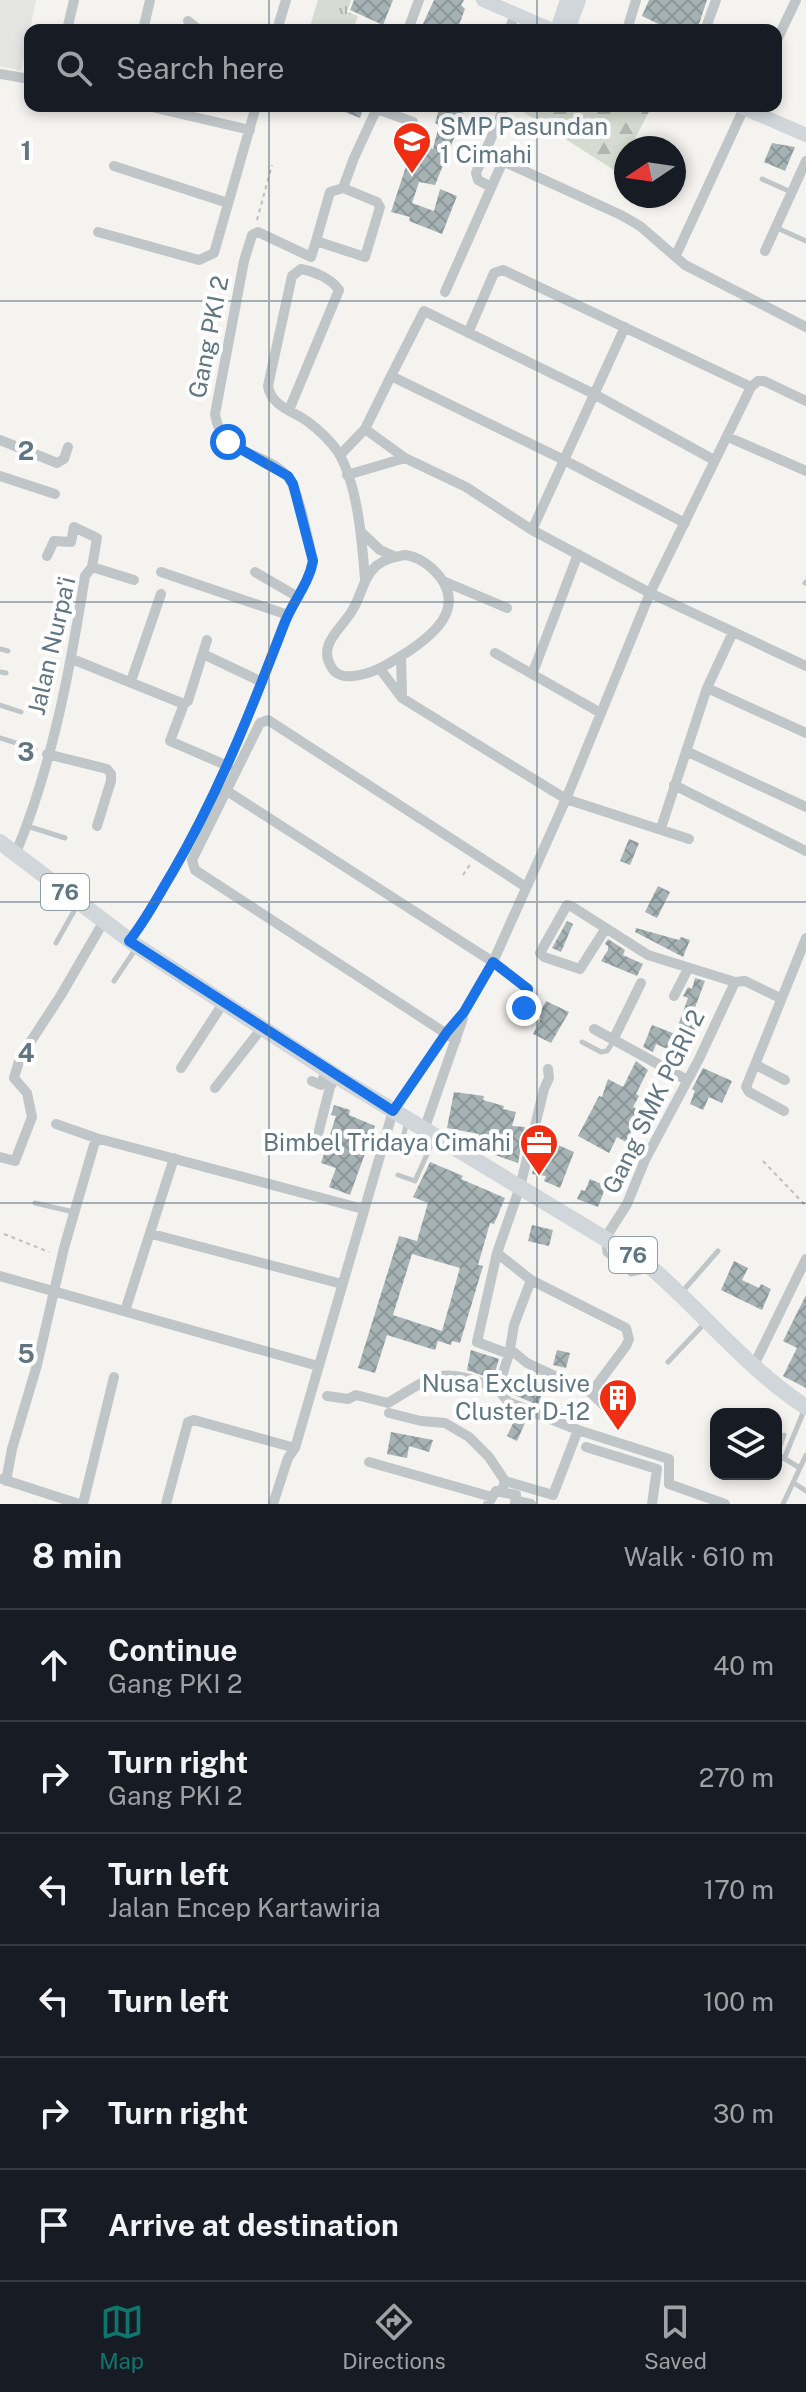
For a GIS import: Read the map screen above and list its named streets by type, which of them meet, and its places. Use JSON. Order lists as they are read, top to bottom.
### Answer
{
  "streets": {
    "main road": ["76"],
    "street": ["Gang PKI 2", "Jalan Nurpa'i", "Gang SMK PGRI 2"]
  },
  "crossings": [
    ["Gang PKI 2", "76"],
    ["Jalan Nurpa'i", "76"],
    ["76", "Gang SMK PGRI 2"]
  ],
  "places": {
    "school or university": ["SMP Pasundan 1 Cimahi"],
    "office": ["Bimbel Tridaya Cimahi"],
    "building": ["Nusa Exclusive Cluster D-12"]
  },
  "north": "left",
  "page": {
    "search": "Search here",
    "heading": ["8 min", "Walk · 610 m"],
    "list": [
      ["Continue", "Gang PKI 2", "40 m"],
      ["Turn right", "Gang PKI 2", "270 m"],
      ["Turn left", "Jalan Encep Kartawiria", "170 m"],
      ["Turn left", "100 m"],
      ["Turn right", "30 m"],
      "Arrive at destination"
    ],
    "nav": ["Map", "Directions", "Saved"]
  },
  "grid": {
    "rows": [
      "1",
      "2",
      "3",
      "4",
      "5"
    ]
  }
}
